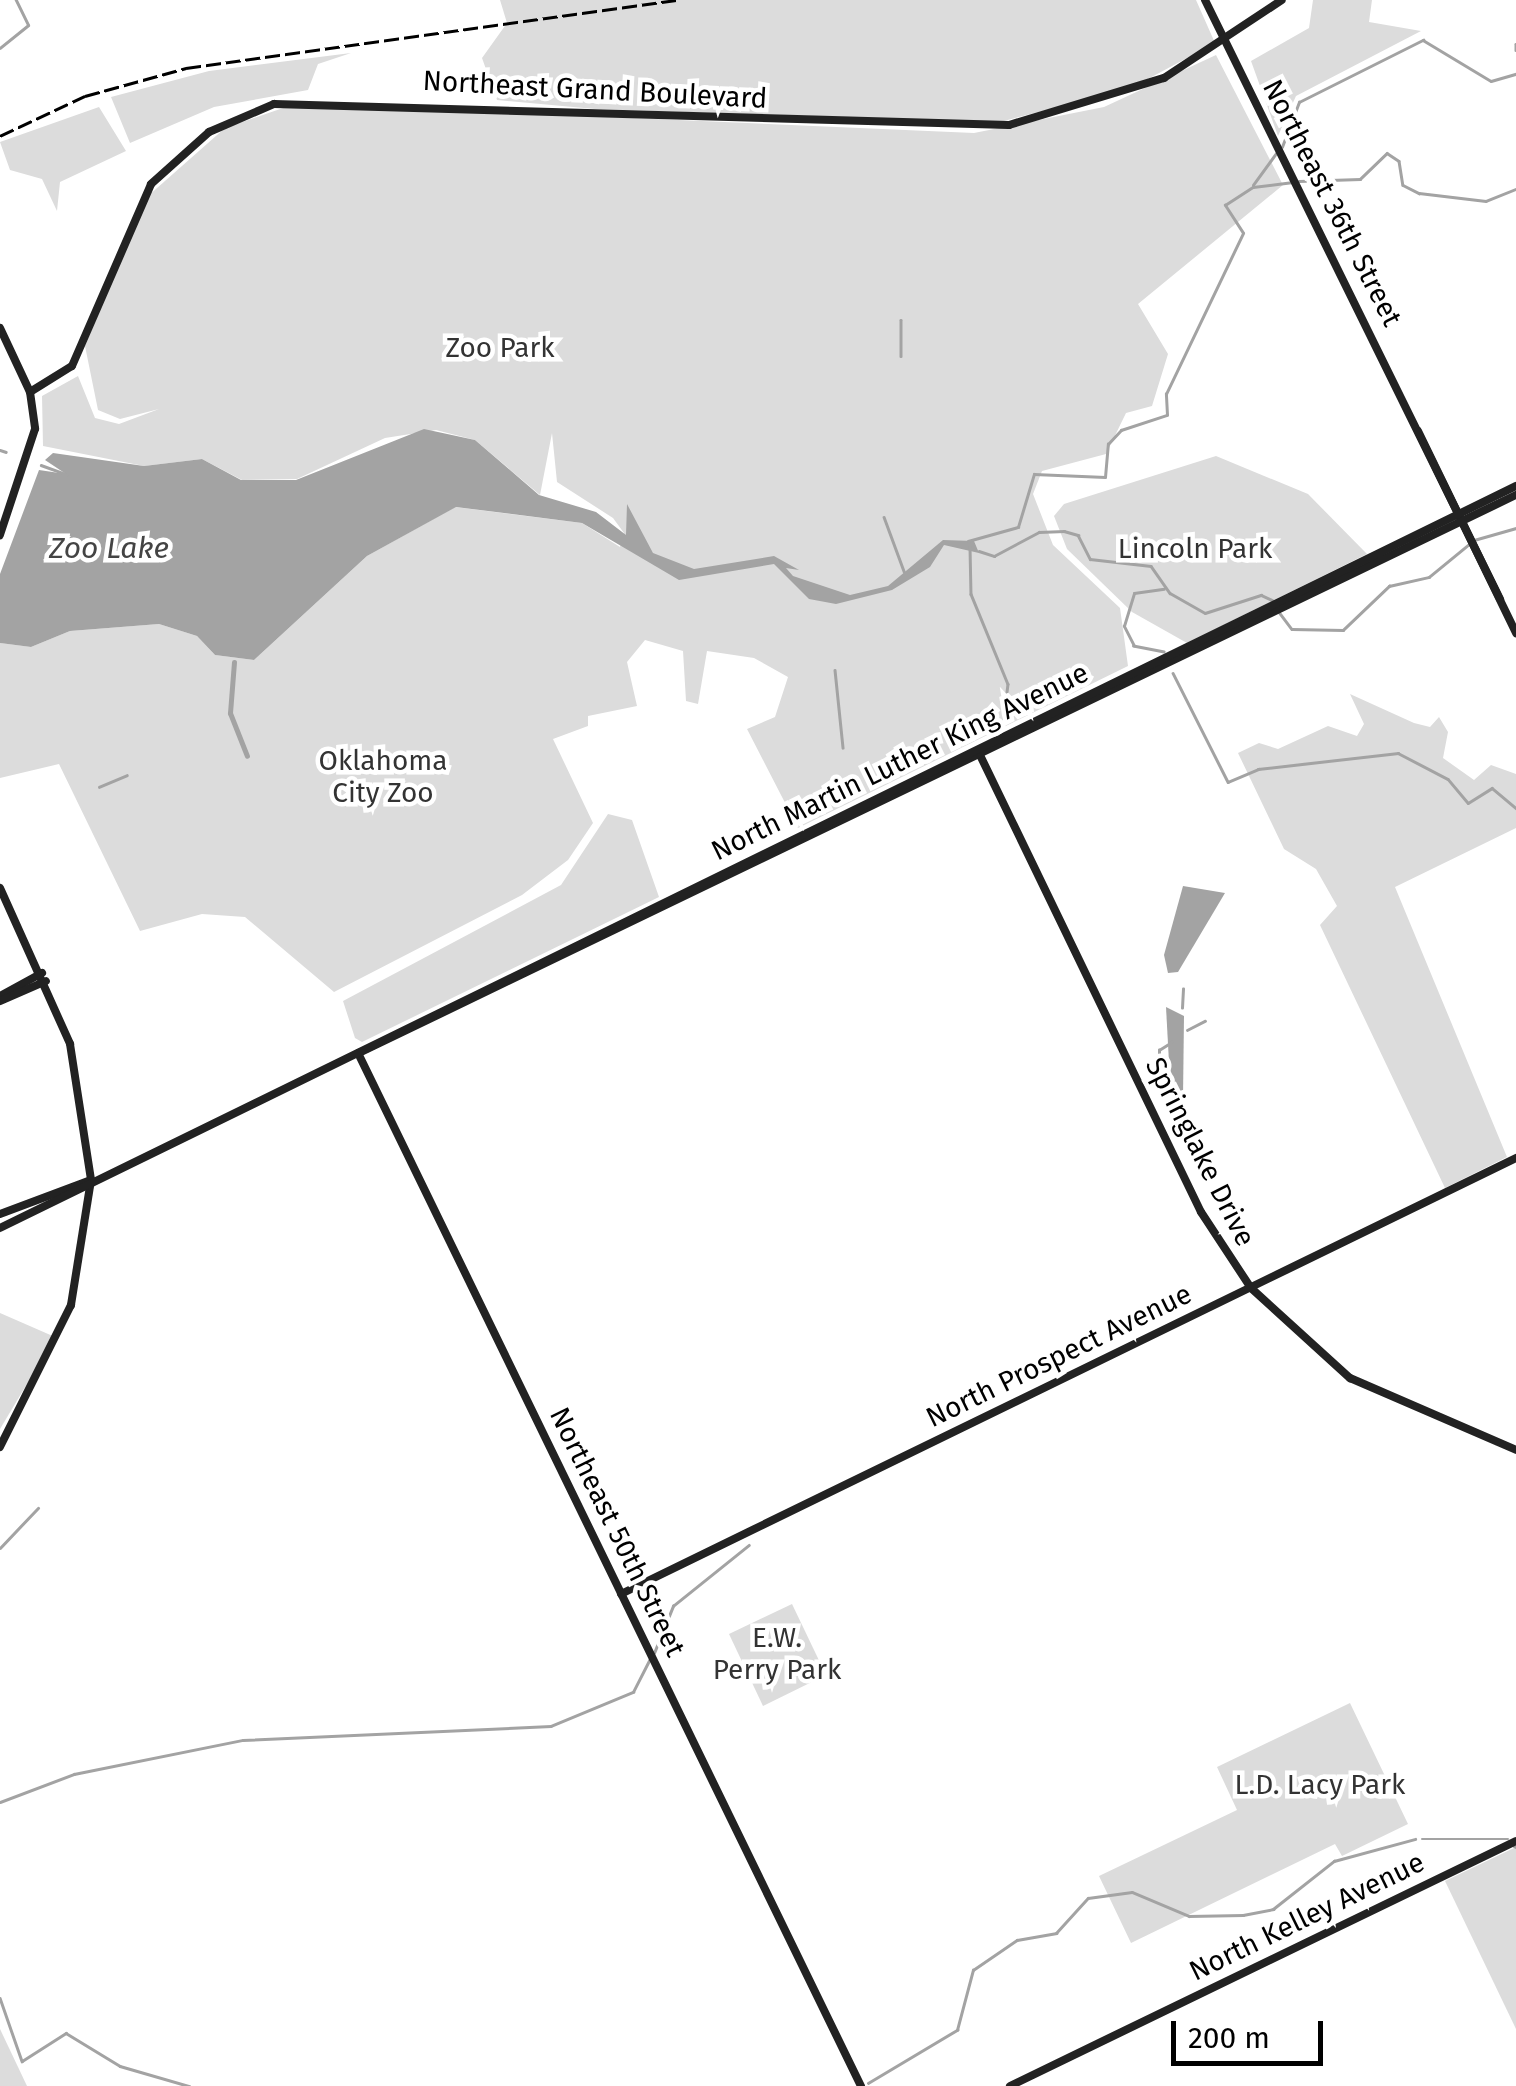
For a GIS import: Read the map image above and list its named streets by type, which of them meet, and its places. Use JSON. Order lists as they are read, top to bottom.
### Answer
{
  "streets": {
    "street": [
      "Northeast Grand Boulevard",
      "Northeast 36th Street",
      "North Martin Luther King Avenue",
      "Springlake Drive",
      "North Prospect Avenue",
      "Northeast 50th Street",
      "North Kelley Avenue"
    ]
  },
  "crossings": [
    ["Northeast Grand Boulevard", "Northeast 36th Street"],
    ["Northeast 36th Street", "North Martin Luther King Avenue"],
    ["North Martin Luther King Avenue", "Springlake Drive"],
    ["North Martin Luther King Avenue", "Northeast 50th Street"],
    ["Springlake Drive", "North Prospect Avenue"],
    ["North Prospect Avenue", "Northeast 50th Street"]
  ],
  "water": ["Zoo Lake"],
  "parks": [
    "Zoo Park",
    "Lincoln Park",
    "Oklahoma City Zoo",
    "E.W. Perry Park",
    "L.D. Lacy Park"
  ],
  "scale_bar": "200 m"
}
